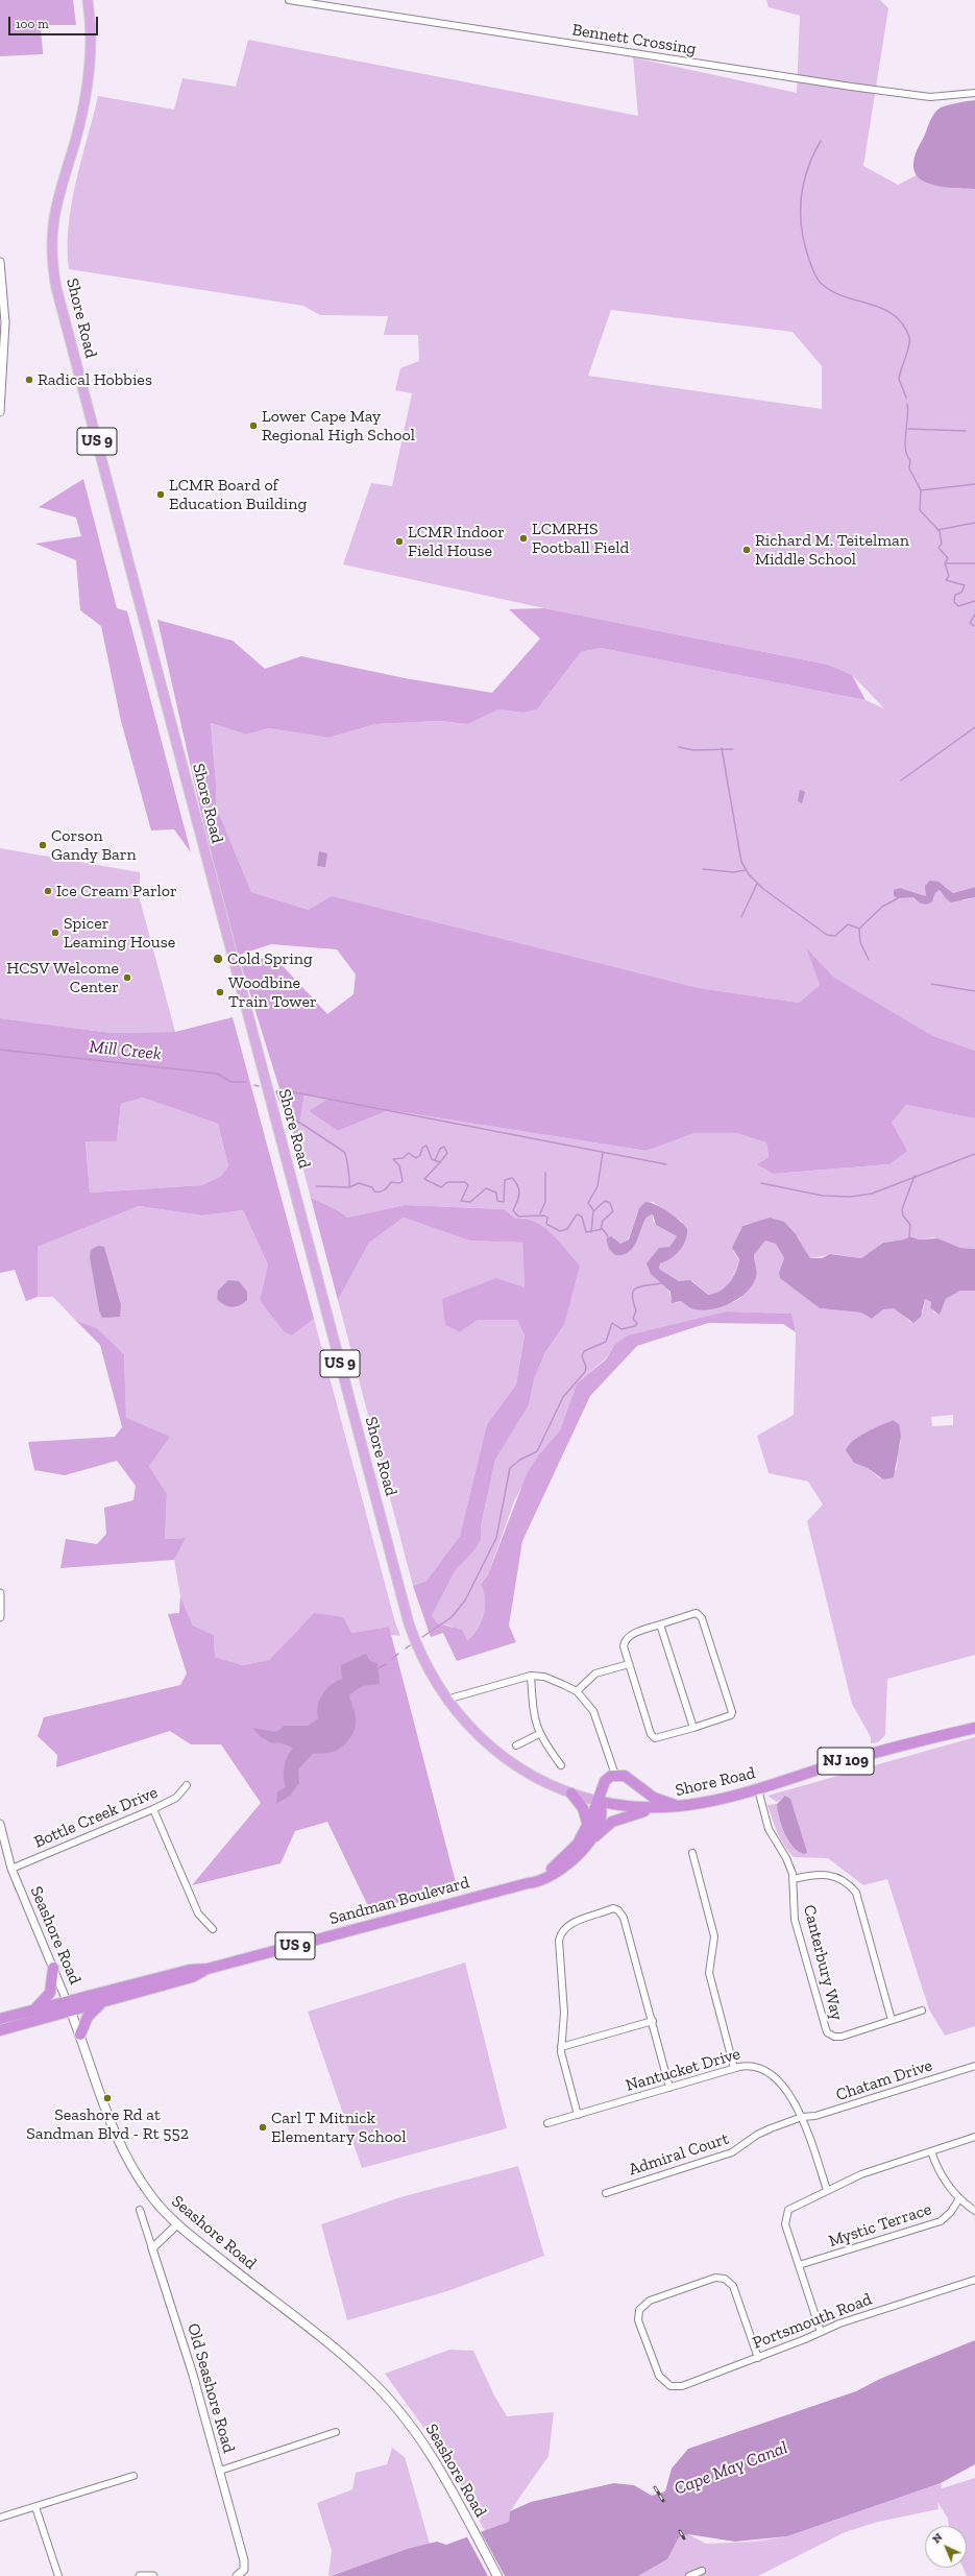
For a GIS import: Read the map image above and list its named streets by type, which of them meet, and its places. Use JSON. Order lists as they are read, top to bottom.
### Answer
{
  "streets": {
    "highway": [
      "Shore Road",
      "US 9",
      "NJ 109",
      "Sandman Boulevard"
    ],
    "main road": ["Seashore Road"],
    "street": [
      "Bennett Crossing",
      "Bottle Creek Drive",
      "Canterbury Way",
      "Nantucket Drive",
      "Chatam Drive",
      "Admiral Court",
      "Mystic Terrace",
      "Portsmouth Road",
      "Old Seashore Road"
    ]
  },
  "crossings": [
    ["Shore Road", "Sandman Boulevard"],
    ["Shore Road", "Canterbury Way"],
    ["Bottle Creek Drive", "Seashore Road"],
    ["Sandman Boulevard", "Seashore Road"],
    ["Nantucket Drive", "Chatam Drive"],
    ["Nantucket Drive", "Admiral Court"],
    ["Chatam Drive", "Admiral Court"]
  ],
  "water": ["Mill Creek", "Cape May Canal"],
  "places": [
    "Radical Hobbies",
    "Lower Cape May Regional High School",
    "LCMR Board of Education Building",
    "LCMRHS Football Field",
    "LCMR Indoor Field House",
    "Richard M. Teitelman Middle School",
    "Corson Gandy Barn",
    "Ice Cream Parlor",
    "Spicer Leaming House",
    "Cold Spring",
    "HCSV Welcome Center",
    "Woodbine Train Tower",
    "Seashore Rd at Sandman Blvd - Rt 552",
    "Carl T Mitnick Elementary School"
  ],
  "scale_bar": "100 m",
  "north": "top left"
}
